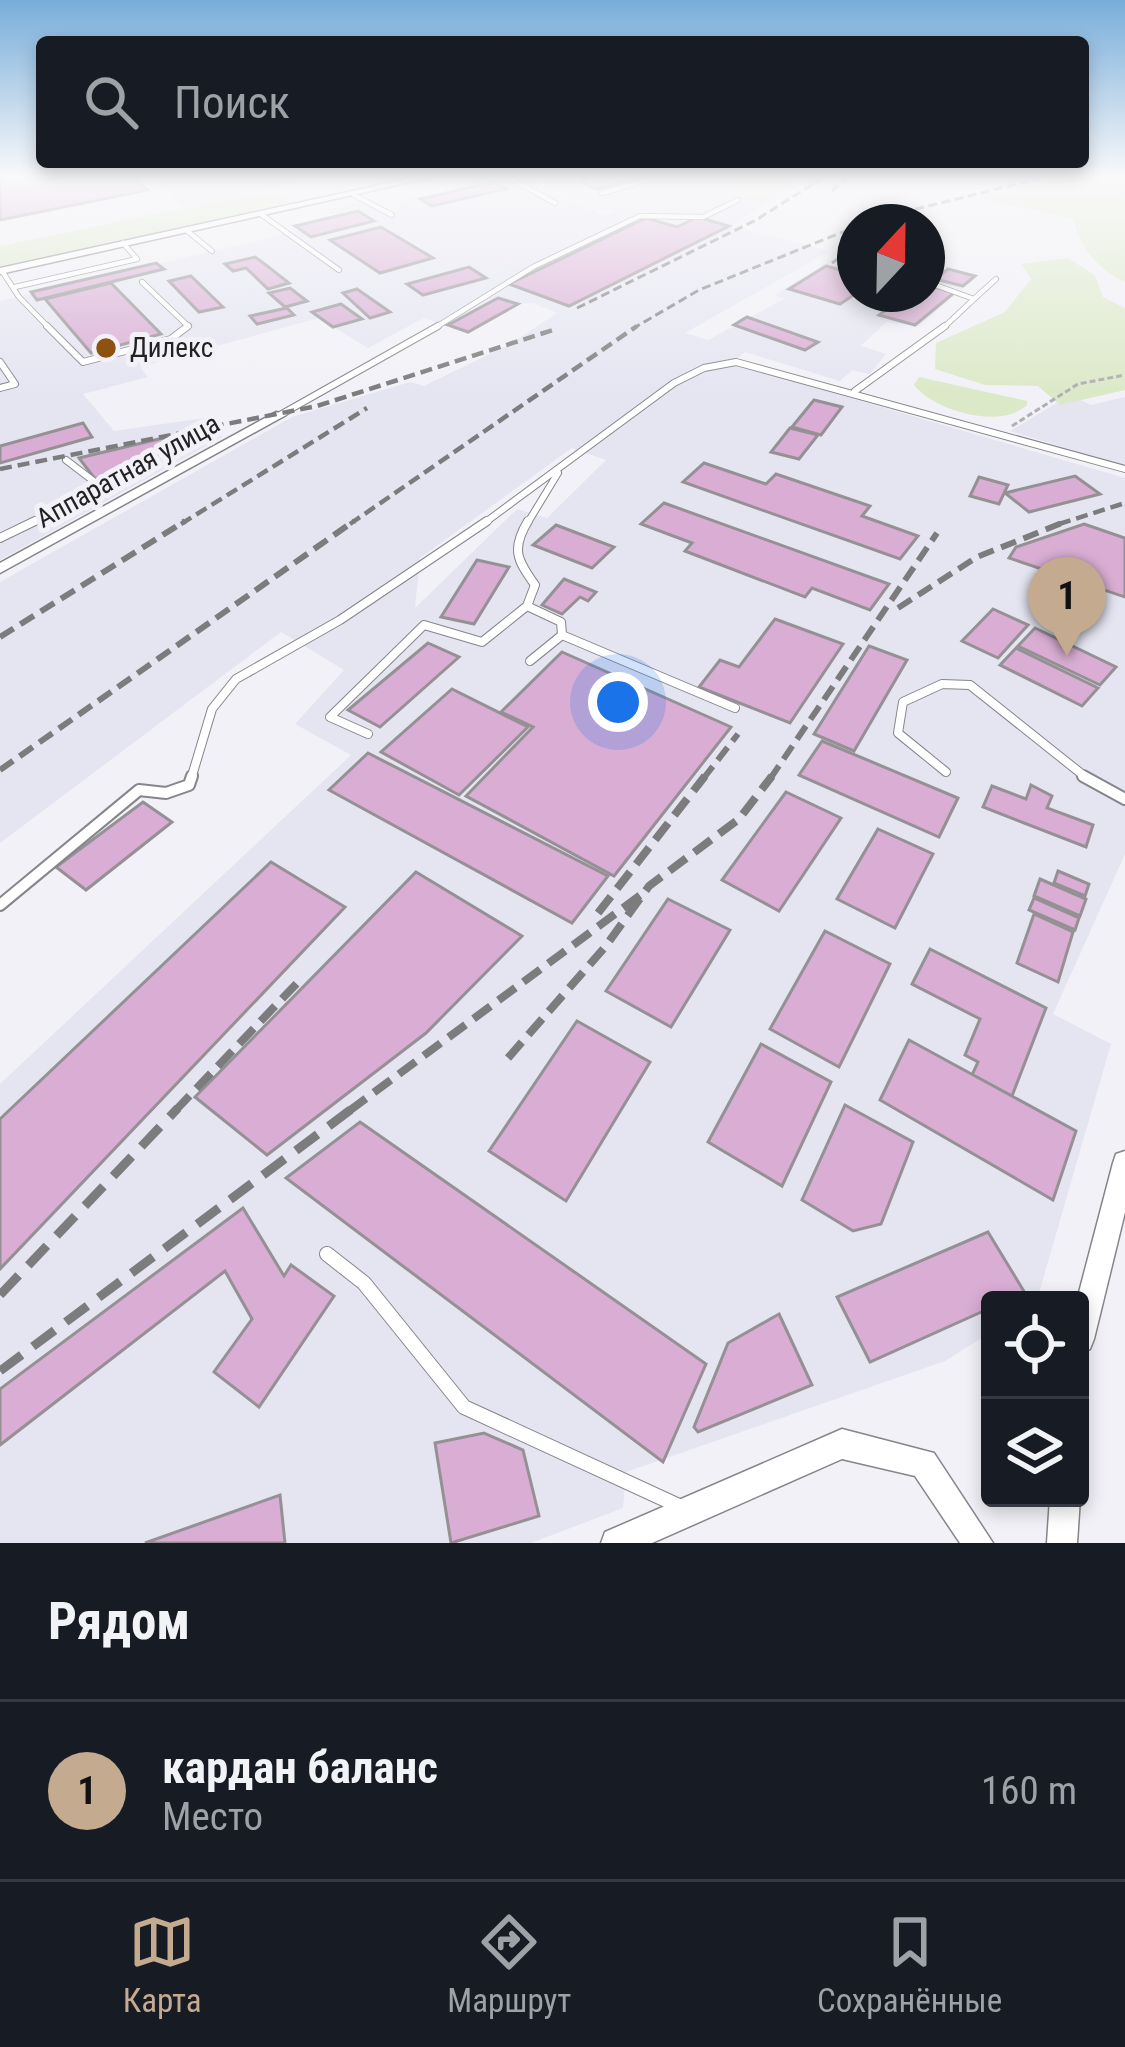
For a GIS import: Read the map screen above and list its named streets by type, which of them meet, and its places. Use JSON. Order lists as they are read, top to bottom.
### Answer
{
  "streets": {
    "street": ["Аппаратная улица"]
  },
  "places": ["Дилекс"],
  "north": "top",
  "page": {
    "search": "Поиск",
    "pins": "1",
    "heading": "Рядом",
    "list": [
      {
        "mark": "1",
        "name": "кардан баланс",
        "note": "Место",
        "value": "160 m"
      }
    ],
    "nav": ["Карта", "Маршрут", "Сохранённые"]
  }
}
